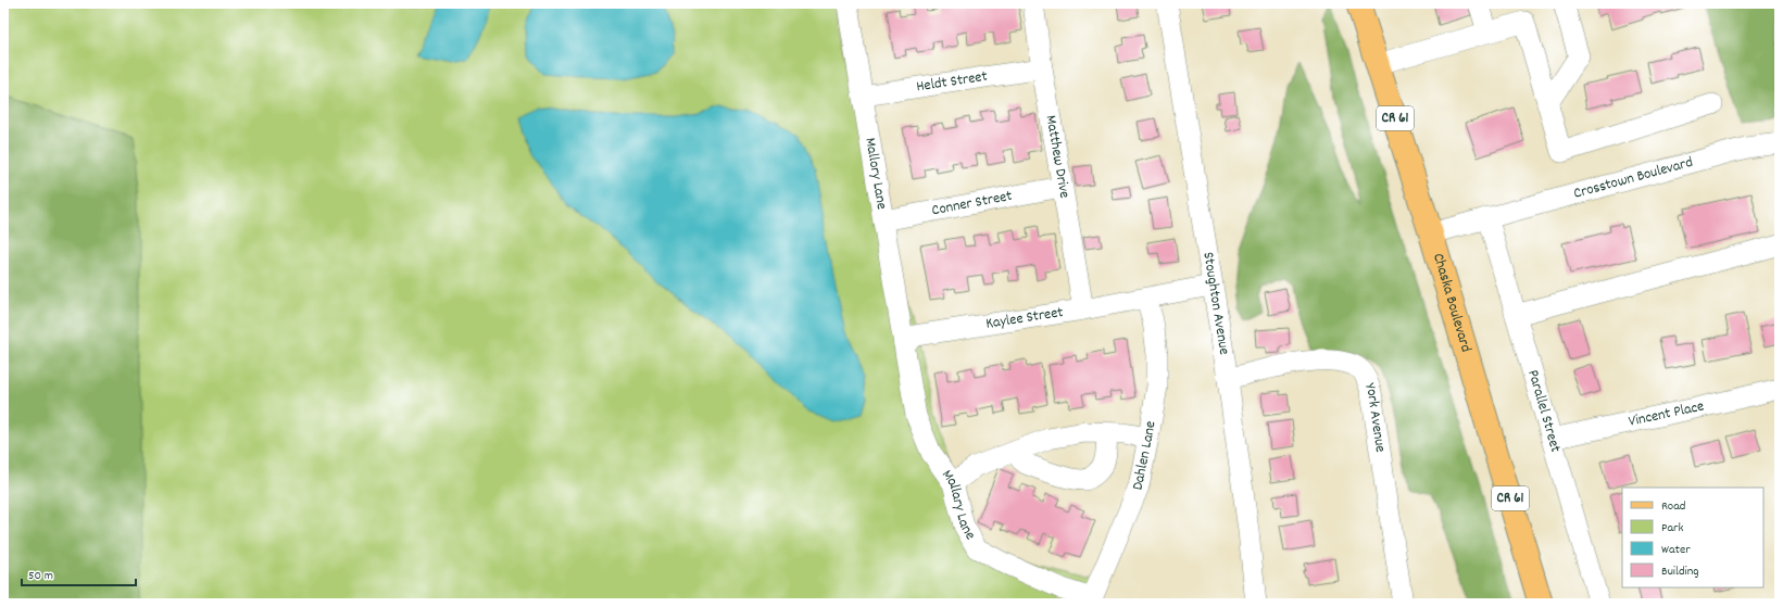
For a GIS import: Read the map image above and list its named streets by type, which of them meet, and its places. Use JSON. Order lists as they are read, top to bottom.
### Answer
{
  "streets": {
    "main road": ["CR 61", "Chaska Boulevard"],
    "street": [
      "Heldt Street",
      "Matthew Drive",
      "Mallory Lane",
      "Crosstown Boulevard",
      "Conner Street",
      "Stoughton Avenue",
      "Kaylee Street",
      "Parallel Street",
      "Vincent Place",
      "York Avenue",
      "Dahlen Lane",
      "Mallary Lane"
    ]
  },
  "crossings": [
    ["Heldt Street", "Matthew Drive"],
    ["Heldt Street", "Mallory Lane"],
    ["Matthew Drive", "Conner Street"],
    ["Matthew Drive", "Kaylee Street"],
    ["Mallory Lane", "Conner Street"],
    ["Mallory Lane", "Kaylee Street"],
    ["Mallory Lane", "Mallary Lane"],
    ["Crosstown Boulevard", "Chaska Boulevard"],
    ["Crosstown Boulevard", "Parallel Street"],
    ["Stoughton Avenue", "Kaylee Street"],
    ["Stoughton Avenue", "York Avenue"],
    ["Kaylee Street", "Dahlen Lane"],
    ["Kaylee Street", "Mallary Lane"],
    ["Parallel Street", "Vincent Place"],
    ["Dahlen Lane", "Mallary Lane"]
  ],
  "legend": [
    "Road",
    "Park",
    "Water",
    "Building"
  ],
  "scale_bar": "50 m"
}
